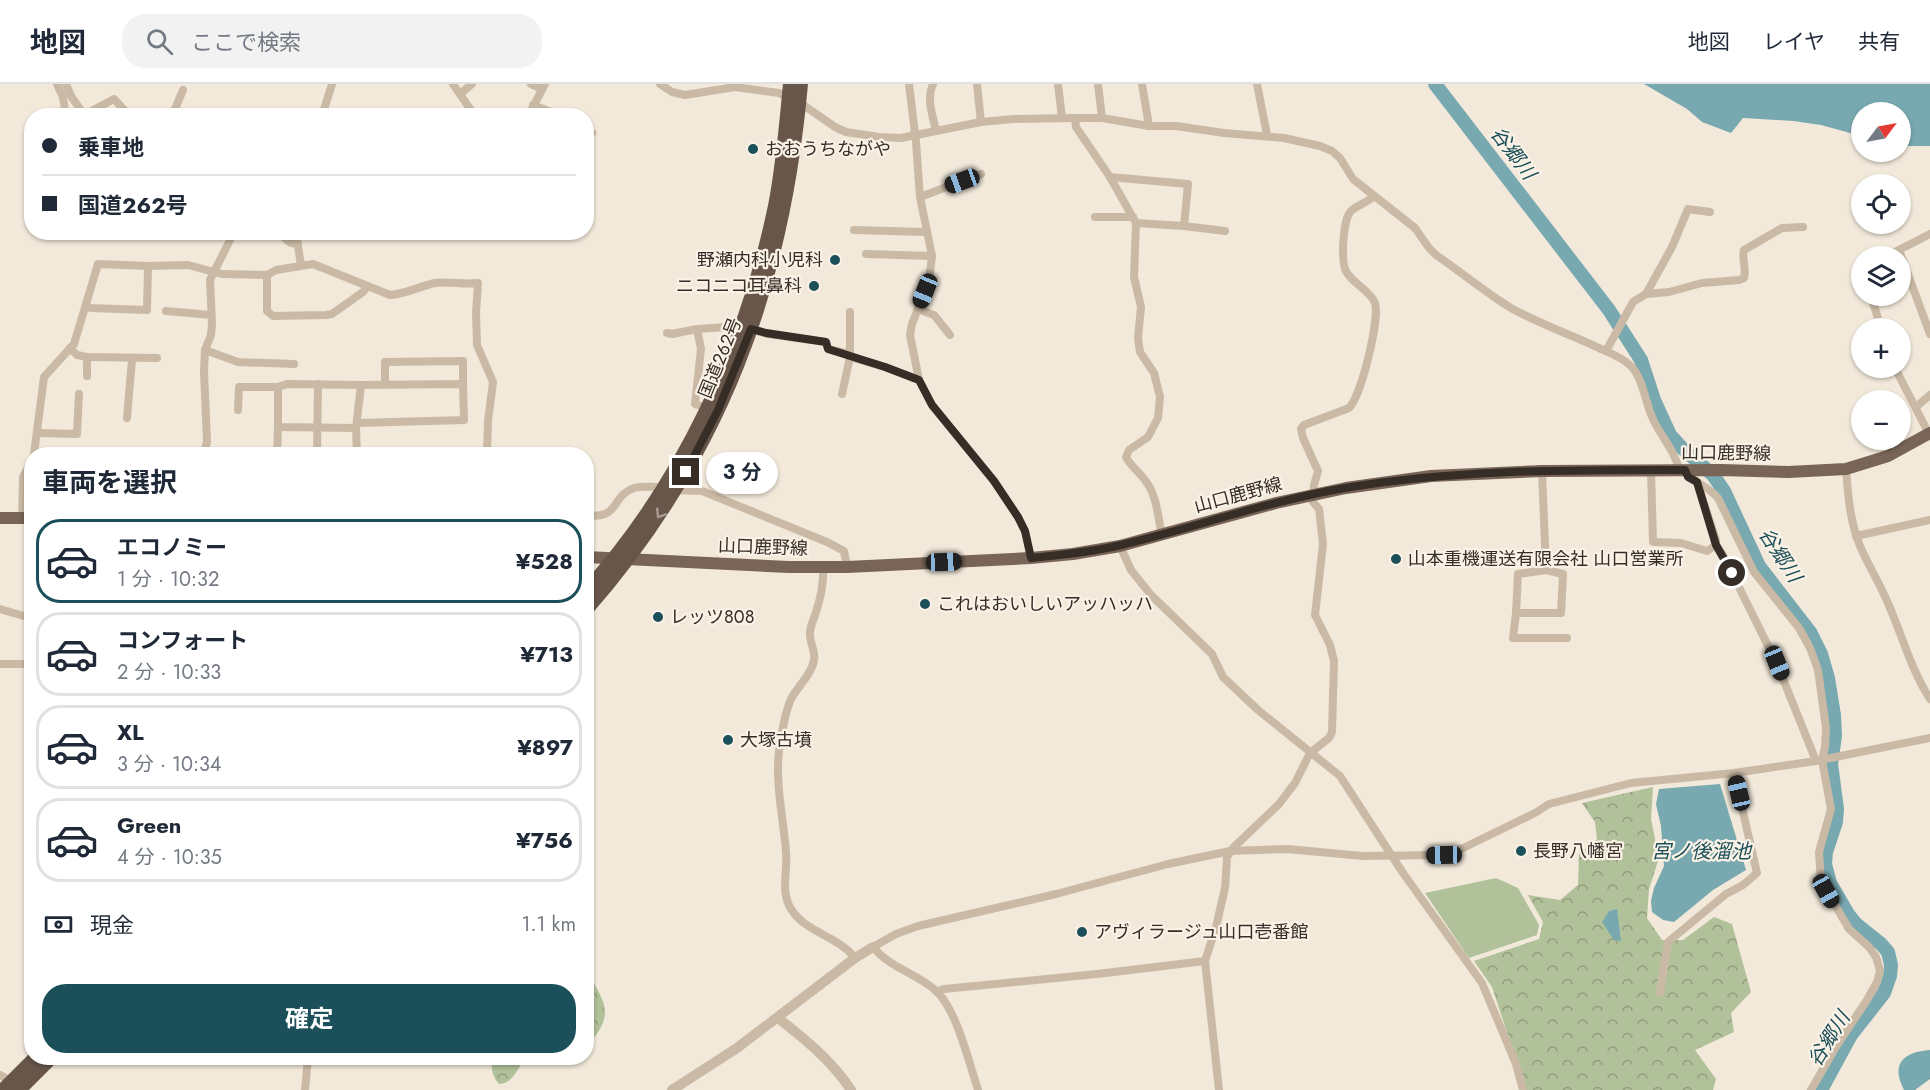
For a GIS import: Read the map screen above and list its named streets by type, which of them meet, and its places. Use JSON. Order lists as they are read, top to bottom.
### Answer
{
  "streets": {
    "highway": ["国道262号"],
    "main road": ["山口鹿野線"]
  },
  "crossings": [
    ["国道262号", "山口鹿野線"]
  ],
  "water": ["谷郷川", "宮ノ後溜池"],
  "places": [
    "おおうちながや",
    "野瀬内科小児科",
    "ニコニコ耳鼻科",
    "山本重機運送有限会社 山口営業所",
    "これはおいしいアッハッハ",
    "レッツ808",
    "大塚古墳",
    "長野八幡宮",
    "アヴィラージュ山口壱番館"
  ],
  "north": "top right",
  "page": {
    "header": "地図",
    "search": "ここで検索",
    "nav": ["地図", "レイヤ", "共有"],
    "map_buttons": ["+", "−"],
    "banner": ["乗車地", "国道262号"],
    "heading": "車両を選択",
    "bubble": "3 分",
    "list": [
      {
        "name": "エコノミー",
        "note": "1 分 · 10:32",
        "value": "¥528"
      },
      {
        "name": "コンフォート",
        "note": "2 分 · 10:33",
        "value": "¥713"
      },
      {
        "name": "XL",
        "note": "3 分 · 10:34",
        "value": "¥897"
      },
      {
        "name": "Green",
        "note": "4 分 · 10:35",
        "value": "¥756"
      }
    ],
    "pay": ["現金", "1.1 km"],
    "buttons": "確定"
  }
}
